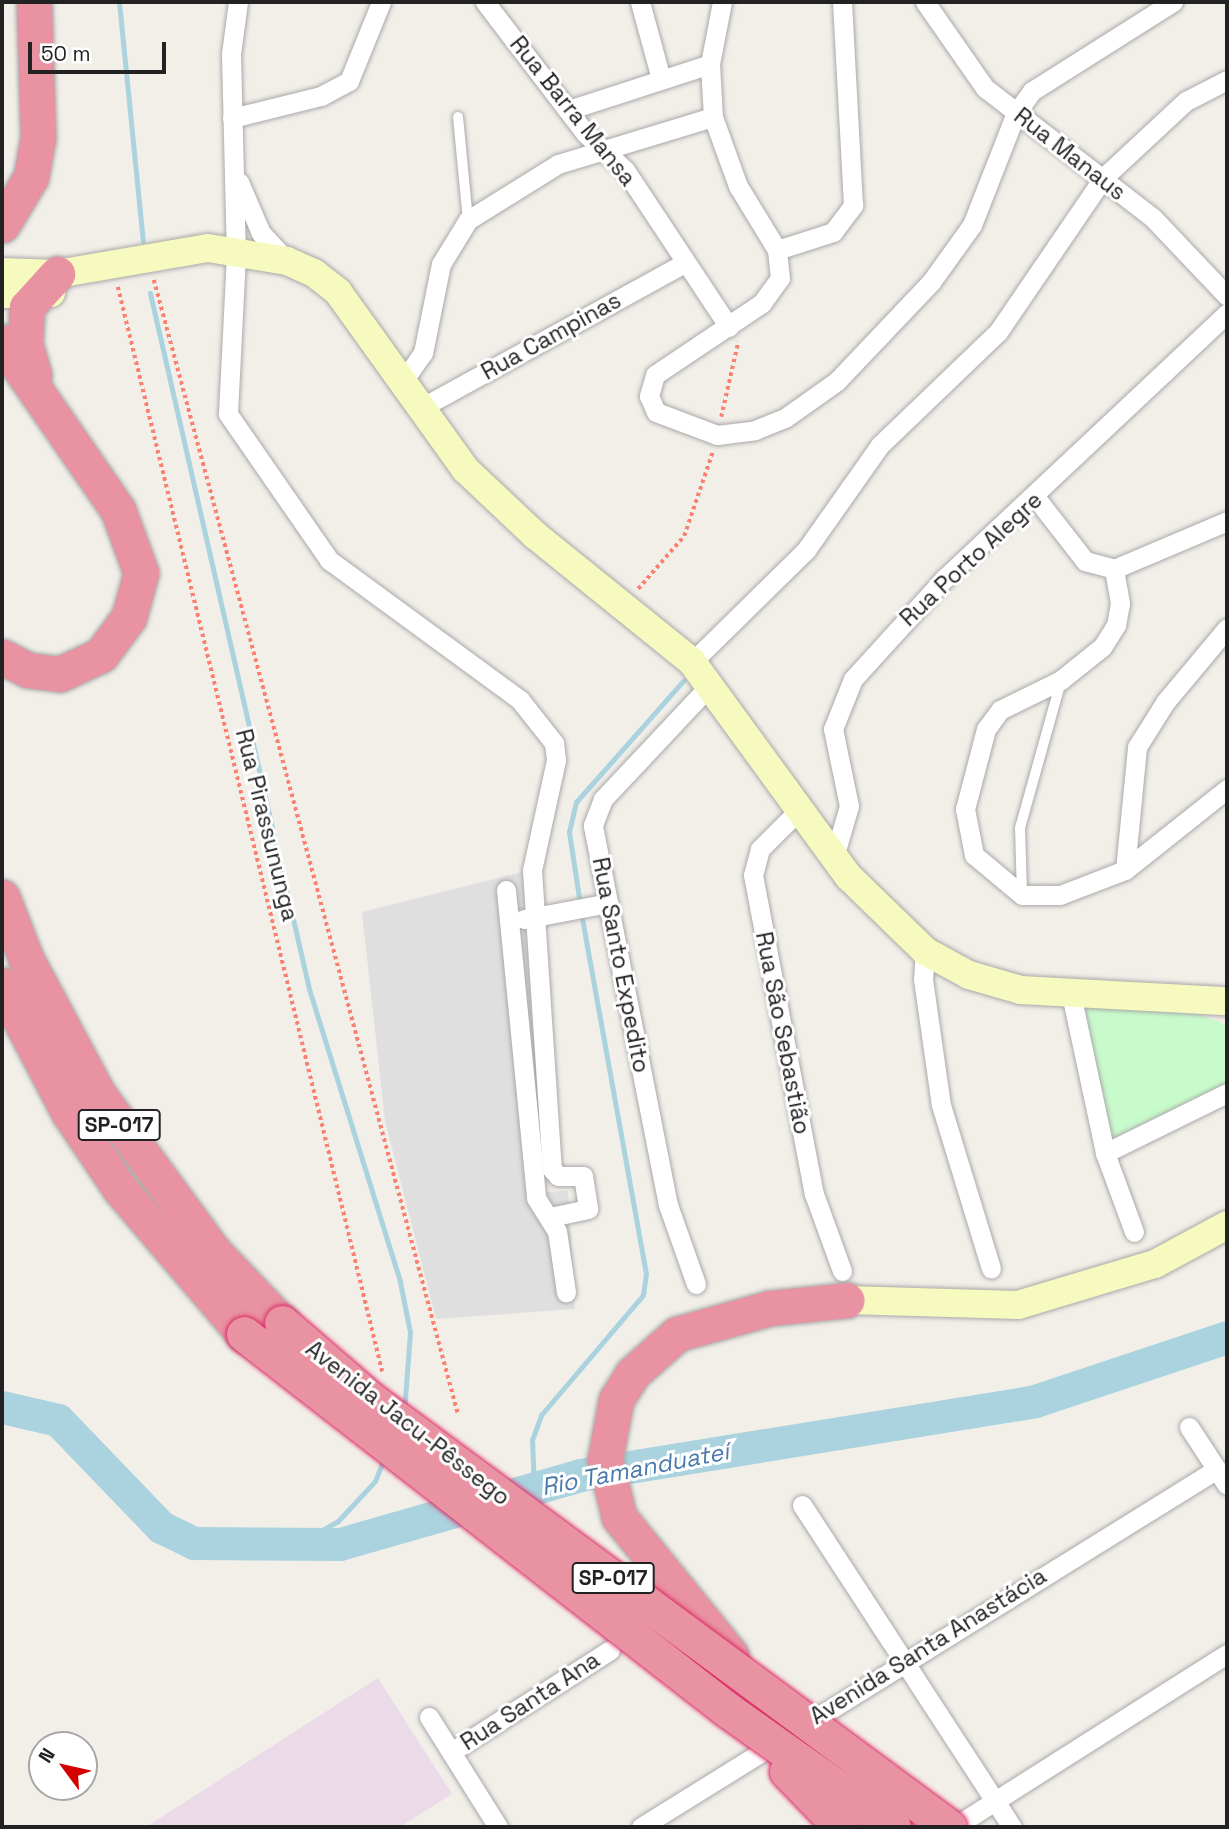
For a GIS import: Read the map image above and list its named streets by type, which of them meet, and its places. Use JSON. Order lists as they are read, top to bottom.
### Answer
{
  "streets": {
    "highway": ["SP-017", "Avenida Jacu-Pêssego"],
    "street": [
      "Rua Barra Mansa",
      "Rua Manaus",
      "Rua Campinas",
      "Rua Porto Alegre",
      "Rua Santo Expedito",
      "Rua São Sebastião",
      "Avenida Santa Anastácia",
      "Rua Santa Ana"
    ],
    "path": ["Rua Pirassununga"]
  },
  "crossings": [
    ["Rua Barra Mansa", "Rua Campinas"]
  ],
  "water": ["Rio Tamanduateí"],
  "scale_bar": "50 m",
  "north": "top left"
}
